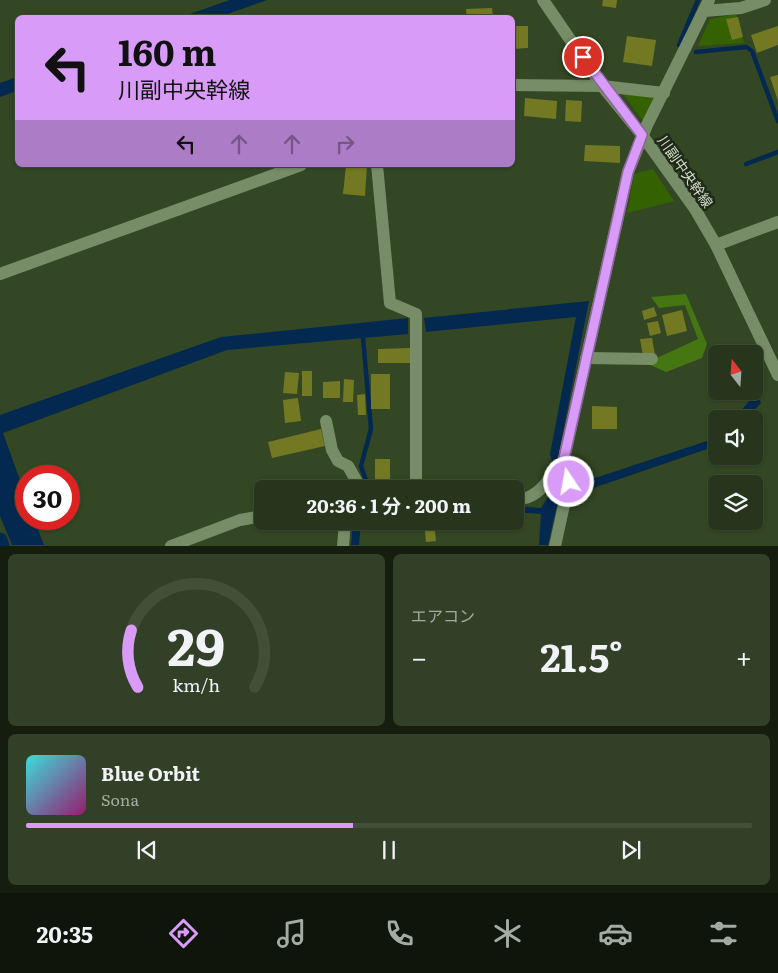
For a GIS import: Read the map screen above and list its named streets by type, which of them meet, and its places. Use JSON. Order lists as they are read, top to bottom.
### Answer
{
  "streets": {
    "street": ["川副中央幹線"]
  },
  "north": "top",
  "page": {
    "turn": ["160 m", "川副中央幹線"],
    "limit": "30",
    "trip": "20:36 · 1 分 · 200 m",
    "tile": "エアコン",
    "heat": ["−", "21.5°", "+"],
    "song": ["Blue Orbit", "Sona"],
    "tabs": "20:35",
    "gauge": ["29", "km/h"]
  }
}
